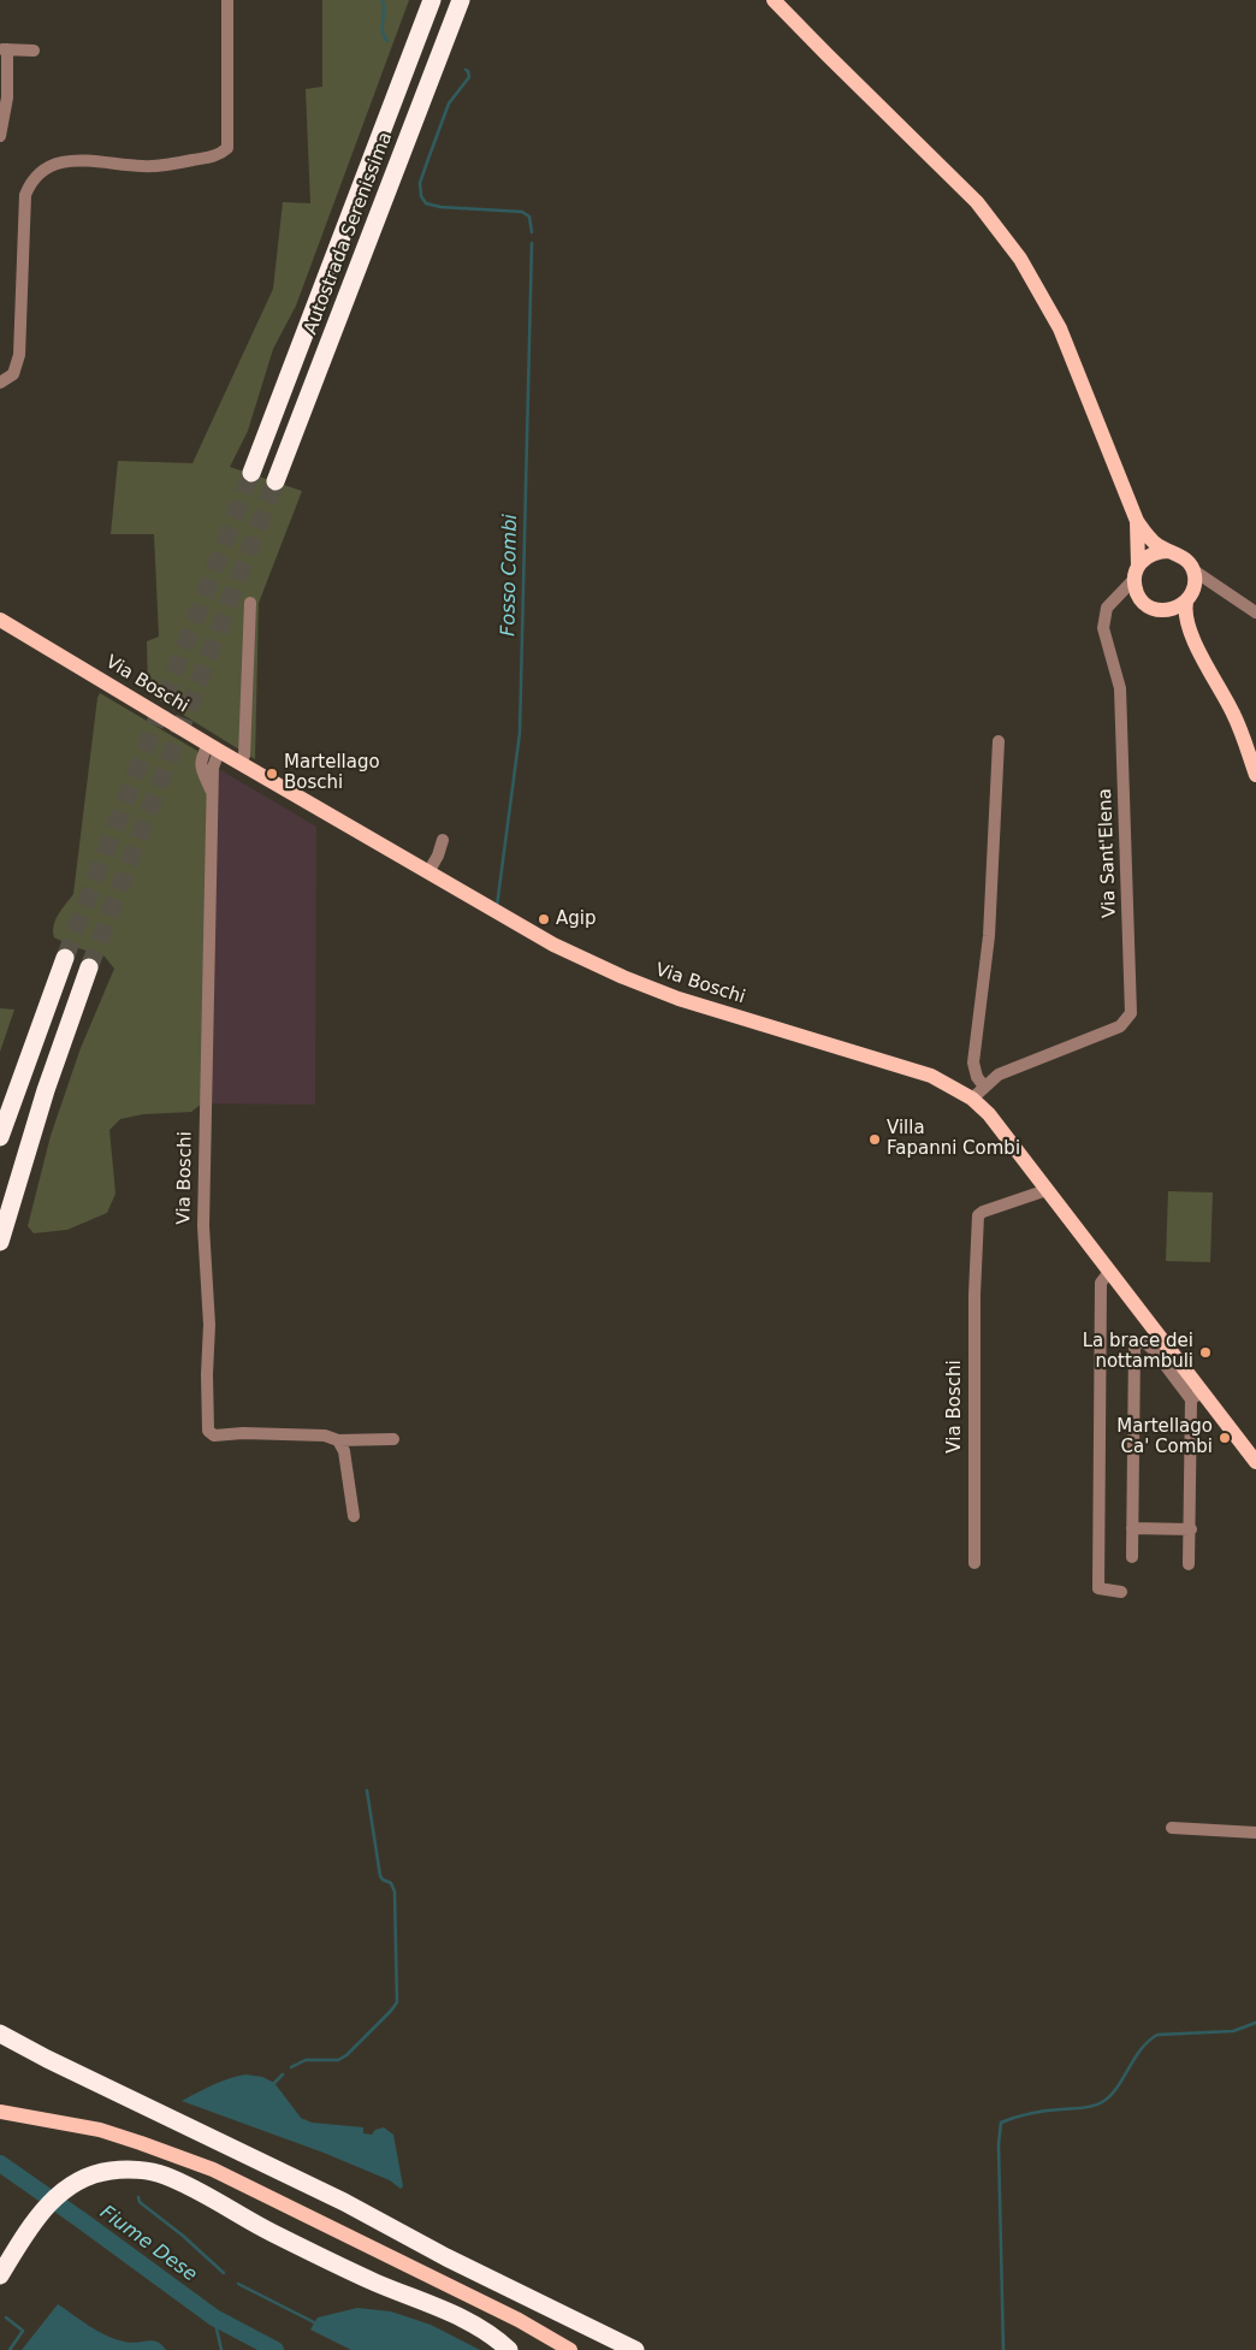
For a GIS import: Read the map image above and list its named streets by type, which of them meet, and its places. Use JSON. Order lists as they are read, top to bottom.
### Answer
{
  "streets": {
    "highway": ["Autostrada Serenissima"],
    "main road": ["Via Boschi"],
    "street": ["Via Sant'Elena"]
  },
  "water": ["Fosso Combi", "Fiume Dese"],
  "places": [
    "Martellago Boschi",
    "Agip",
    "Villa Fapanni Combi",
    "La brace dei nottambuli",
    "Martellago Ca' Combi"
  ]
}
